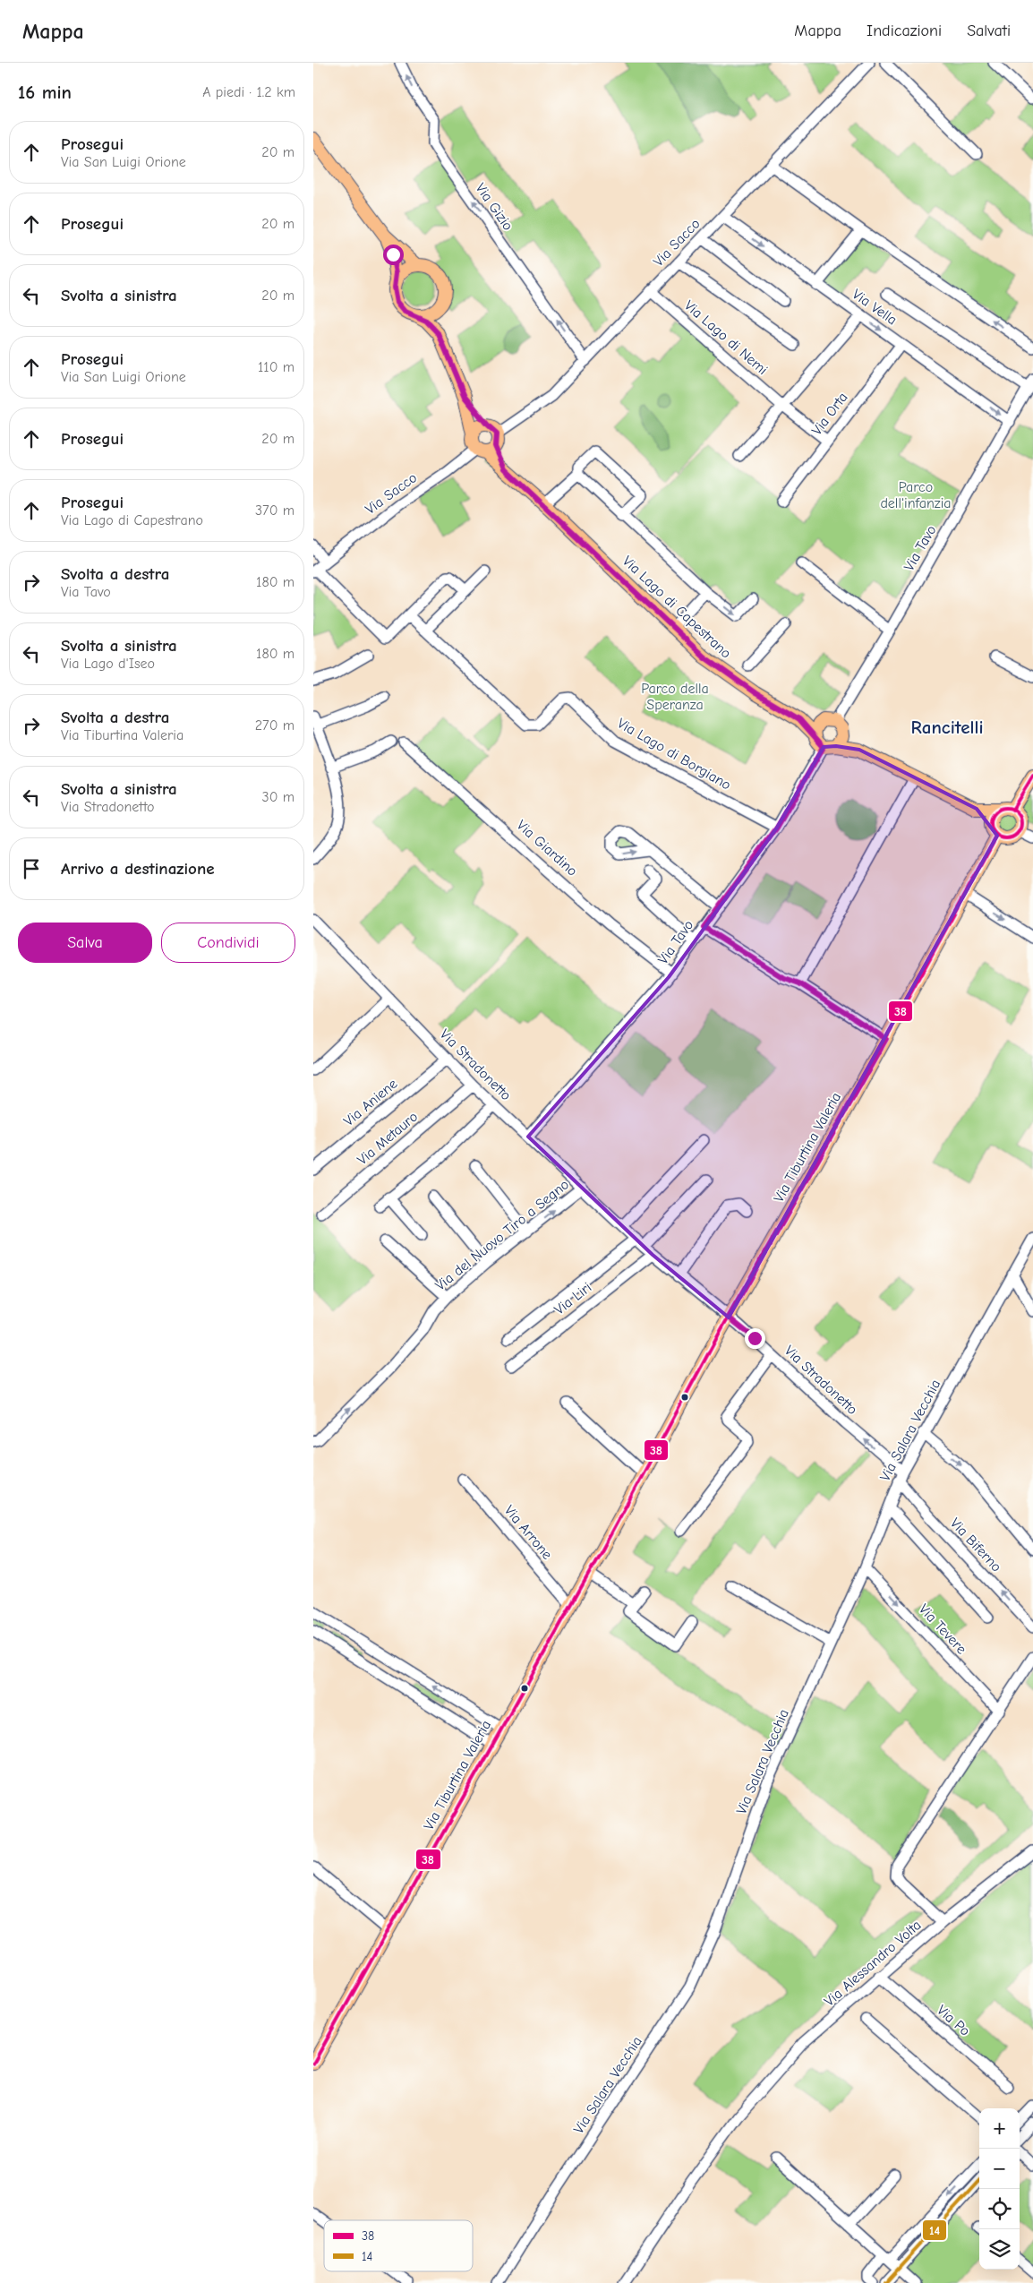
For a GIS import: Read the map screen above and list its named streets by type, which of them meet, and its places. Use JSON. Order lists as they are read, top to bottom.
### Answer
{
  "streets": {
    "main road": ["Via Lago di Capestrano", "Via Tiburtina Valeria"],
    "street": [
      "Via Gizio",
      "Via Sacco",
      "Via Vella",
      "Via Lago di Nemi",
      "Via Orta",
      "Via Tavo",
      "Via Lago di Borgiano",
      "Via Giardino",
      "Via Stradonetto",
      "Via Aniene",
      "Via Metauro",
      "Via del Nuovo Tiro a Segno",
      "Via Liri",
      "Via Salara Vecchia",
      "Via Arrone",
      "Via Biferno",
      "Via Tevere",
      "Via Alessandro Volta",
      "Via Po"
    ]
  },
  "crossings": [
    ["Via Gizio", "Via Sacco"],
    ["Via Sacco", "Via Vella"],
    ["Via Sacco", "Via Lago di Nemi"],
    ["Via Sacco", "Via Lago di Capestrano"],
    ["Via Vella", "Via Orta"],
    ["Via Vella", "Via Tavo"],
    ["Via Lago di Nemi", "Via Orta"],
    ["Via Tavo", "Via Lago di Capestrano"],
    ["Via Tavo", "Via Lago di Borgiano"],
    ["Via Tavo", "Via Giardino"],
    ["Via Tavo", "Via Stradonetto"],
    ["Via Stradonetto", "Via Aniene"],
    ["Via Stradonetto", "Via Metauro"],
    ["Via Stradonetto", "Via Tiburtina Valeria"],
    ["Via Stradonetto", "Via del Nuovo Tiro a Segno"],
    ["Via Stradonetto", "Via Liri"],
    ["Via Stradonetto", "Via Salara Vecchia"],
    ["Via Stradonetto", "Via Biferno"],
    ["Via Tiburtina Valeria", "Via Arrone"],
    ["Via Salara Vecchia", "Via Biferno"],
    ["Via Salara Vecchia", "Via Tevere"],
    ["Via Tevere", "Via Alessandro Volta"],
    ["Via Alessandro Volta", "Via Po"]
  ],
  "one_way": ["Via Gizio", "Via del Nuovo Tiro a Segno"],
  "districts": ["Rancitelli"],
  "parks": ["Parco dell'infanzia", "Parco della Speranza"],
  "lines": ["transit line 38", "transit line 14"],
  "legend": ["38", "14"],
  "page": {
    "header": "Mappa",
    "nav": ["Mappa", "Indicazioni", "Salvati"],
    "heading": ["16 min", "A piedi · 1.2 km"],
    "list": [
      ["Prosegui", "Via San Luigi Orione", "20 m"],
      ["Prosegui", "20 m"],
      ["Svolta a sinistra", "20 m"],
      ["Prosegui", "Via San Luigi Orione", "110 m"],
      ["Prosegui", "20 m"],
      ["Prosegui", "Via Lago di Capestrano", "370 m"],
      ["Svolta a destra", "Via Tavo", "180 m"],
      ["Svolta a sinistra", "Via Lago d'Iseo", "180 m"],
      ["Svolta a destra", "Via Tiburtina Valeria", "270 m"],
      ["Svolta a sinistra", "Via Stradonetto", "30 m"],
      "Arrivo a destinazione"
    ],
    "buttons": ["Salva", "Condividi"],
    "map_buttons": ["+", "−"]
  }
}
